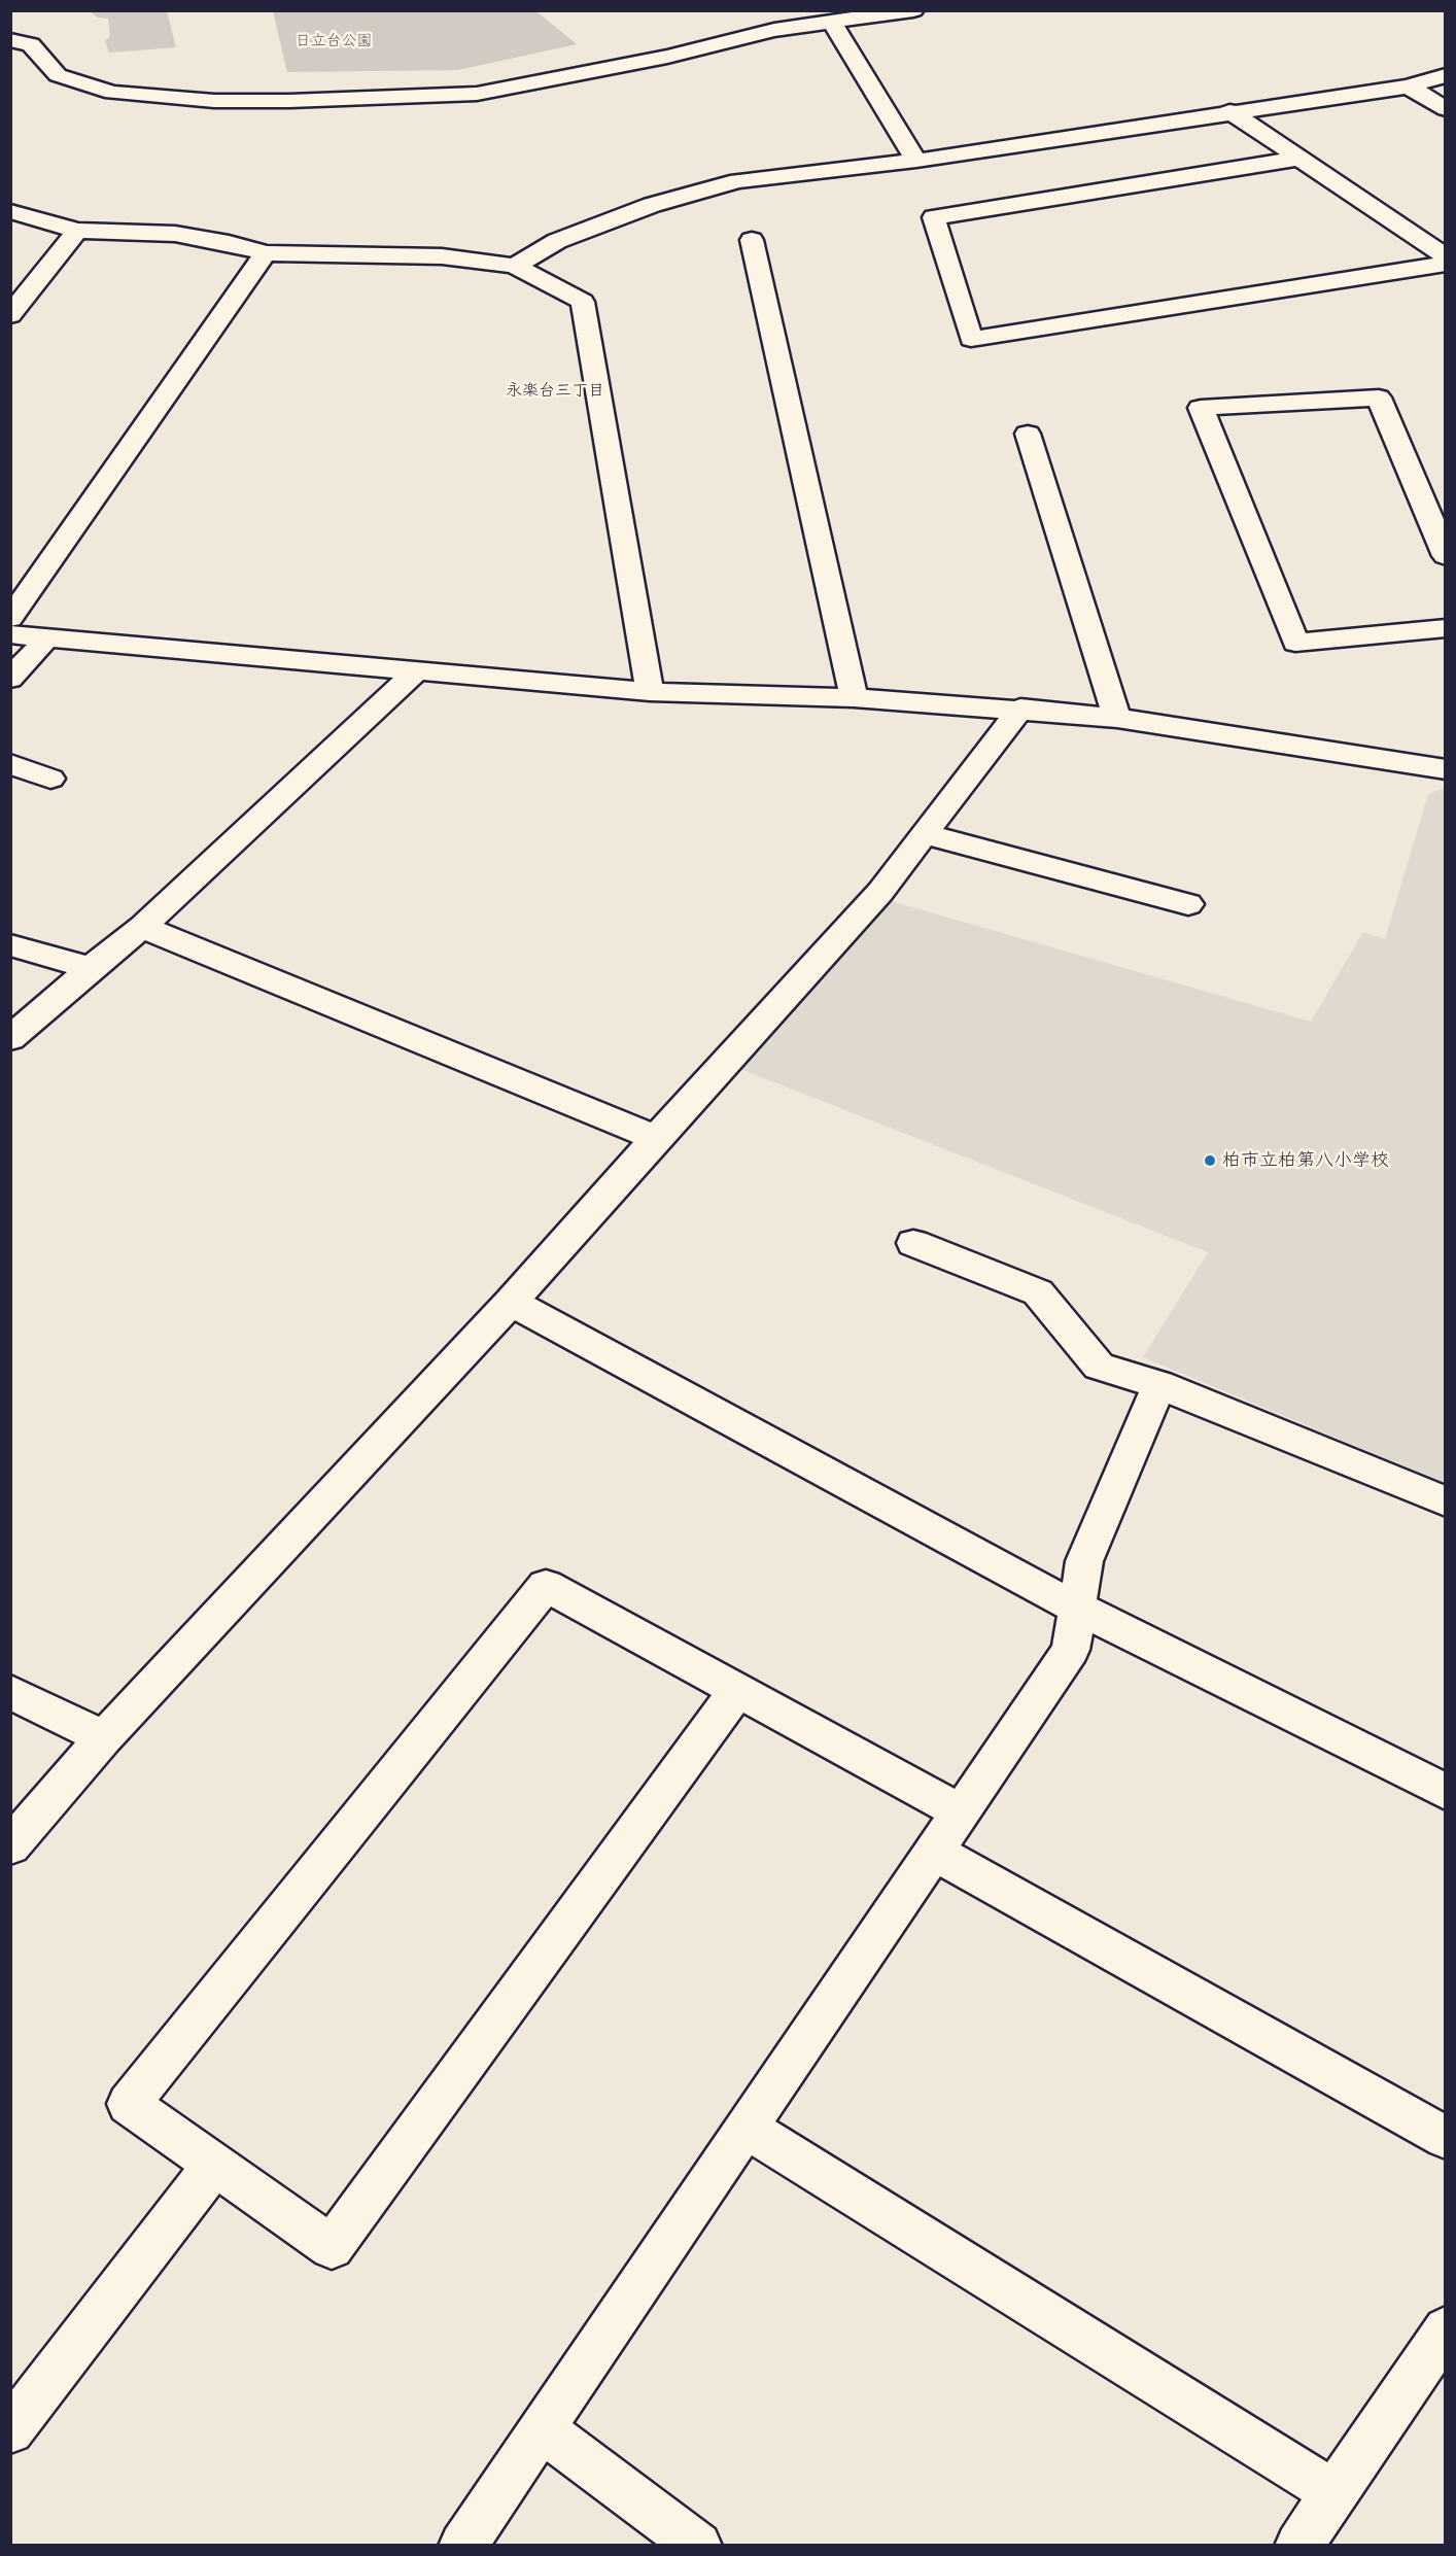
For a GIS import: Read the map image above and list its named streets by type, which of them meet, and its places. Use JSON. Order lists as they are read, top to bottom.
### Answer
{
  "districts": ["永楽台三丁目"],
  "parks": ["日立台公園"],
  "places": ["柏市立柏第八小学校"]
}
